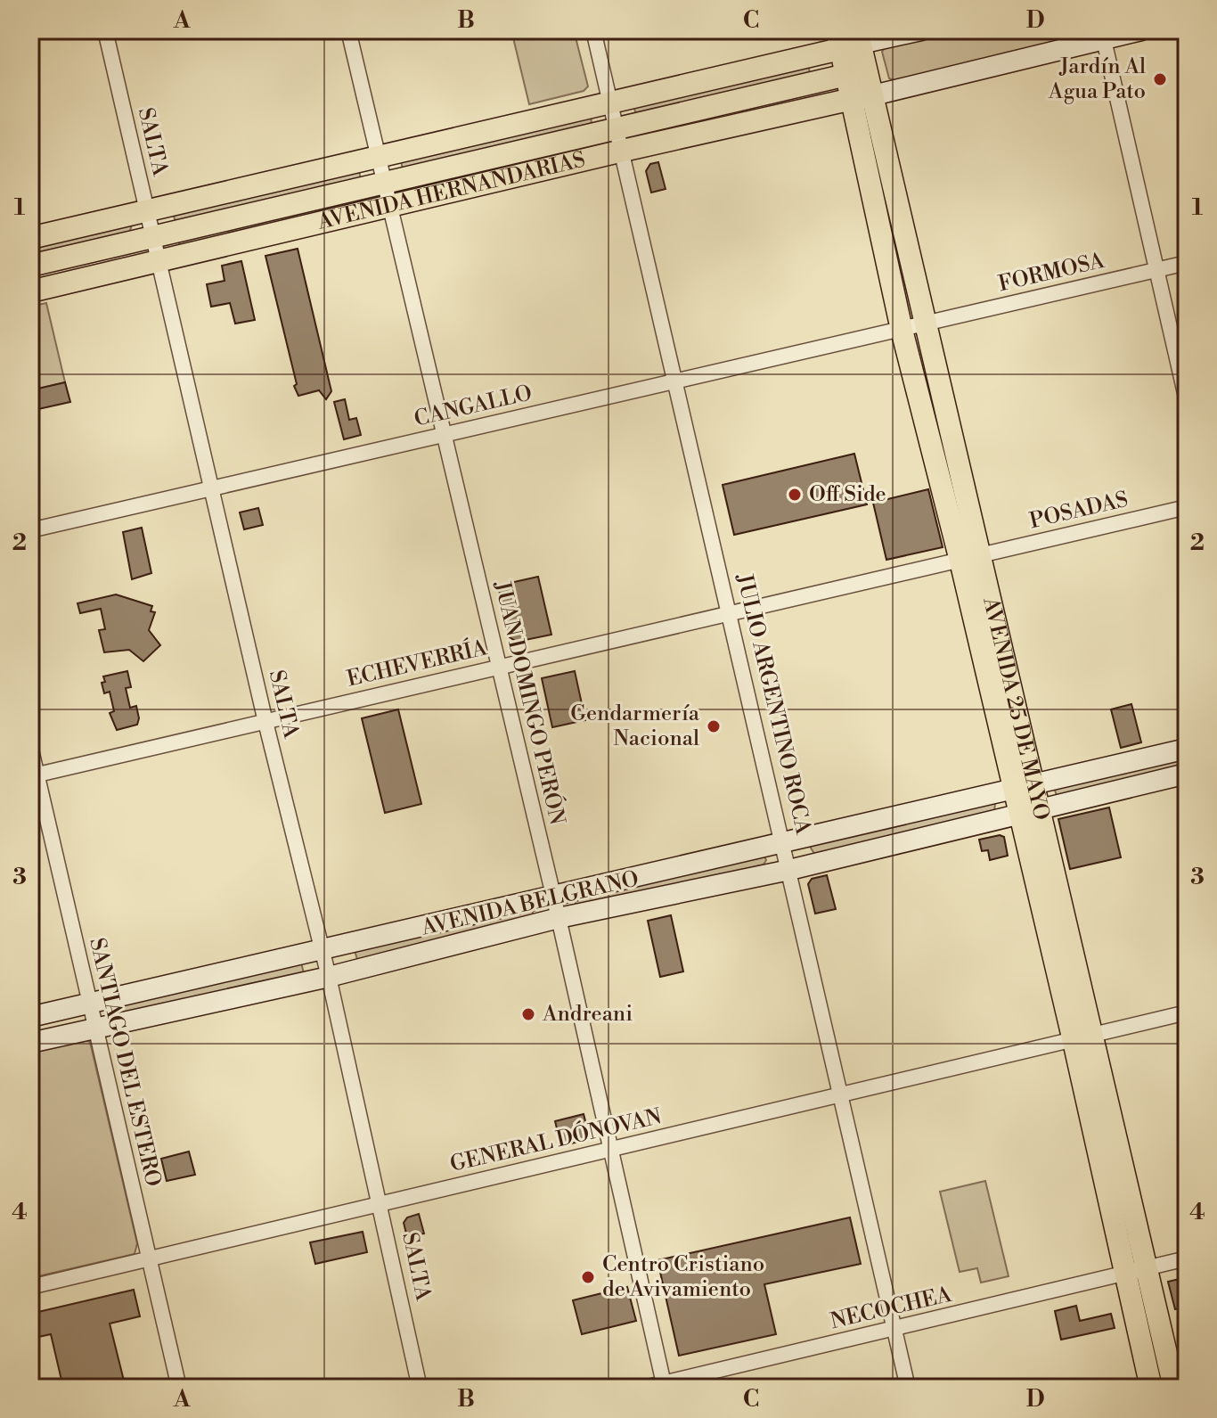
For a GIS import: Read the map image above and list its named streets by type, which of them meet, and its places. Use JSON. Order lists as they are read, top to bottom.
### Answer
{
  "streets": {
    "main road": ["AVENIDA HERNANDARIAS", "AVENIDA 25 DE MAYO", "AVENIDA BELGRANO"],
    "street": [
      "SALTA",
      "FORMOSA",
      "CANGALLO",
      "POSADAS",
      "ECHEVERRÍA",
      "JUAN DOMINGO PERÓN",
      "JULIO ARGENTINO ROCA",
      "SANTIAGO DEL ESTERO",
      "GENERAL DÓNOVAN",
      "NECOCHEA"
    ]
  },
  "crossings": [
    ["SALTA", "AVENIDA HERNANDARIAS"],
    ["SALTA", "CANGALLO"],
    ["SALTA", "ECHEVERRÍA"],
    ["SALTA", "AVENIDA BELGRANO"],
    ["SALTA", "GENERAL DÓNOVAN"],
    ["AVENIDA HERNANDARIAS", "JUAN DOMINGO PERÓN"],
    ["AVENIDA HERNANDARIAS", "JULIO ARGENTINO ROCA"],
    ["AVENIDA HERNANDARIAS", "AVENIDA 25 DE MAYO"],
    ["FORMOSA", "CANGALLO"],
    ["FORMOSA", "AVENIDA 25 DE MAYO"],
    ["CANGALLO", "JUAN DOMINGO PERÓN"],
    ["CANGALLO", "JULIO ARGENTINO ROCA"],
    ["CANGALLO", "AVENIDA 25 DE MAYO"],
    ["POSADAS", "ECHEVERRÍA"],
    ["POSADAS", "AVENIDA 25 DE MAYO"],
    ["ECHEVERRÍA", "JUAN DOMINGO PERÓN"],
    ["ECHEVERRÍA", "JULIO ARGENTINO ROCA"],
    ["ECHEVERRÍA", "AVENIDA 25 DE MAYO"],
    ["ECHEVERRÍA", "SANTIAGO DEL ESTERO"],
    ["JUAN DOMINGO PERÓN", "AVENIDA BELGRANO"],
    ["JUAN DOMINGO PERÓN", "GENERAL DÓNOVAN"],
    ["JUAN DOMINGO PERÓN", "NECOCHEA"],
    ["JULIO ARGENTINO ROCA", "AVENIDA BELGRANO"],
    ["JULIO ARGENTINO ROCA", "GENERAL DÓNOVAN"],
    ["JULIO ARGENTINO ROCA", "NECOCHEA"],
    ["AVENIDA 25 DE MAYO", "AVENIDA BELGRANO"],
    ["AVENIDA 25 DE MAYO", "GENERAL DÓNOVAN"],
    ["AVENIDA 25 DE MAYO", "NECOCHEA"],
    ["AVENIDA BELGRANO", "SANTIAGO DEL ESTERO"],
    ["SANTIAGO DEL ESTERO", "GENERAL DÓNOVAN"]
  ],
  "places": [
    "Jardín Al Agua Pato",
    "Off Side",
    "Gendarmería Nacional",
    "Andreani",
    "Centro Cristiano de Avivamiento"
  ],
  "grid": {
    "columns": [
      "A",
      "B",
      "C",
      "D"
    ],
    "rows": [
      "1",
      "2",
      "3",
      "4"
    ]
  }
}
